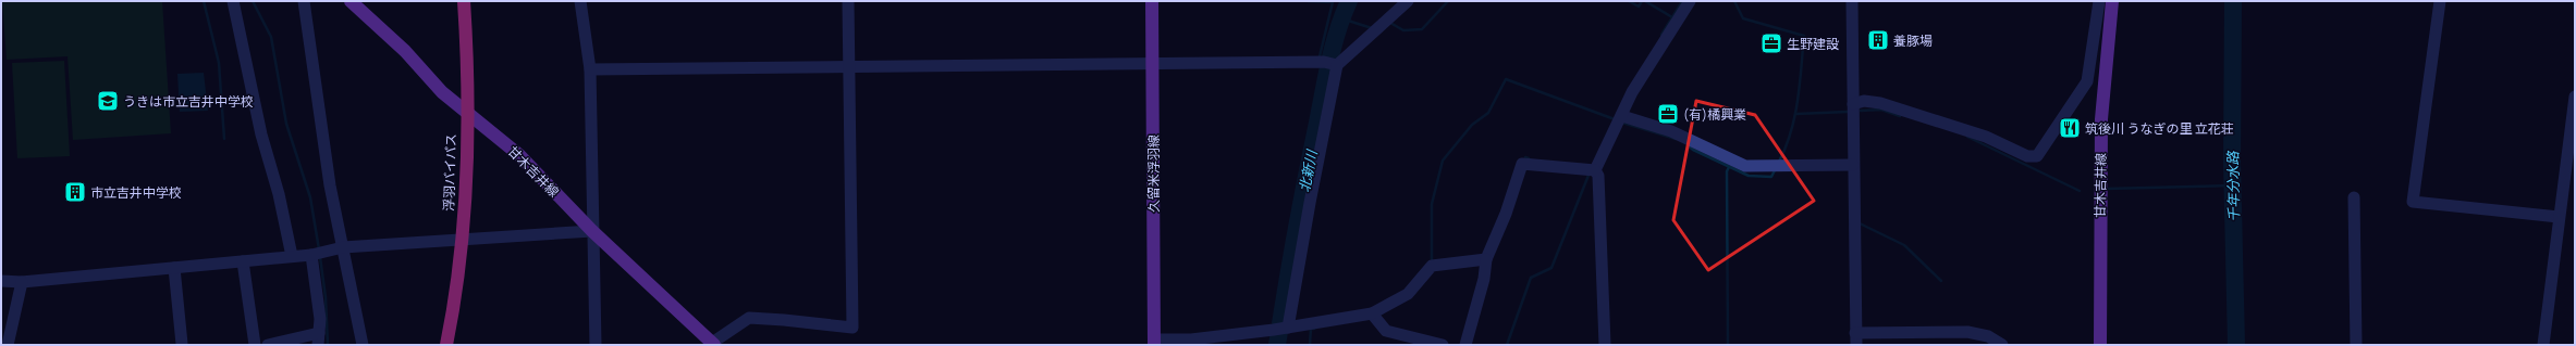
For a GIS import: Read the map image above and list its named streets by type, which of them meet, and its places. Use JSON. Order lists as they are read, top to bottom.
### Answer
{
  "streets": {
    "highway": ["浮羽バイパス"],
    "main road": ["甘木吉井線", "久留米浮羽線"]
  },
  "crossings": [
    ["甘木吉井線", "浮羽バイパス"]
  ],
  "water": ["北新川", "千年分水路"],
  "places": {
    "building": ["養豚場", "市立吉井中学校"],
    "office": ["生野建設", "(有)橘興業"],
    "school or university": ["うきは市立吉井中学校"],
    "restaurant": ["筑後川 うなぎの里 立花荘"]
  }
}
